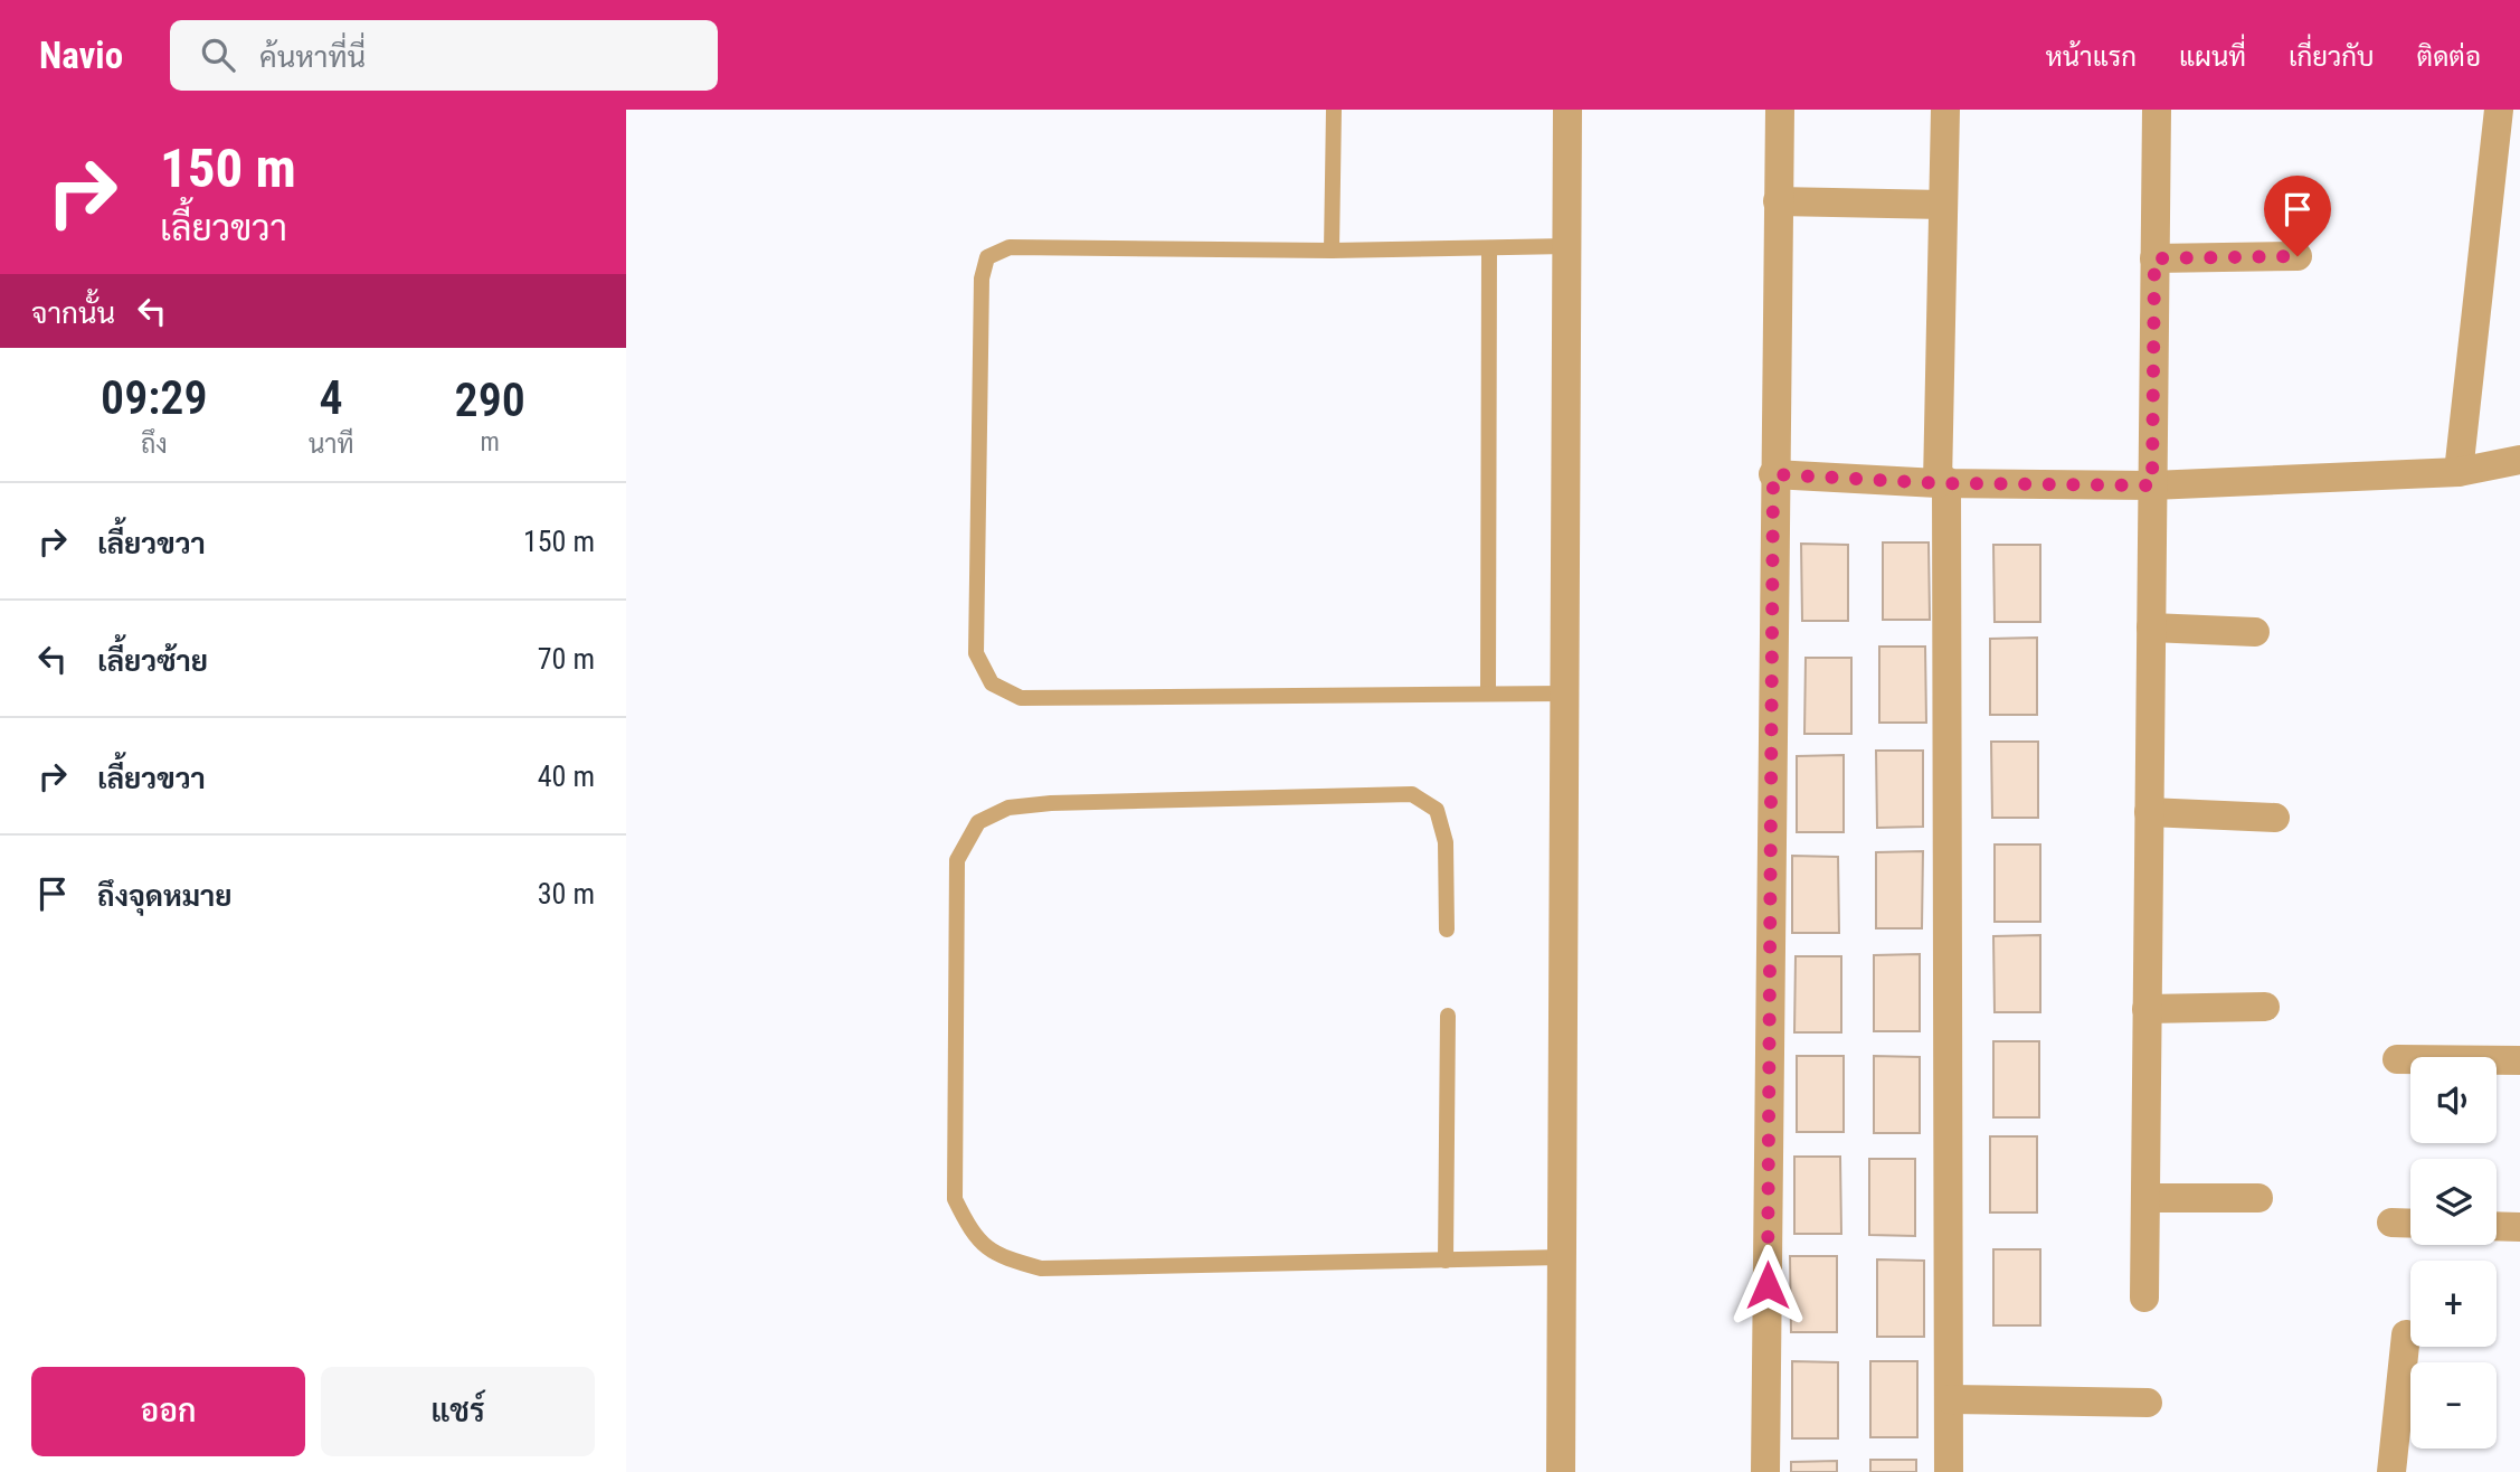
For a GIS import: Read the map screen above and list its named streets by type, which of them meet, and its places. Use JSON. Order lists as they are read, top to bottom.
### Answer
{
  "page": {
    "header": "Navio",
    "search": "ค้นหาที่นี่",
    "nav": [
      "หน้าแรก",
      "แผนที่",
      "เกี่ยวกับ",
      "ติดต่อ"
    ],
    "turn": ["150 m", "เลี้ยวขวา"],
    "then": "จากนั้น",
    "eta": [
      "09:29",
      "ถึง",
      "4",
      "นาที",
      "290",
      "m"
    ],
    "list": [
      {
        "name": "เลี้ยวขวา",
        "value": "150 m"
      },
      {
        "name": "เลี้ยวซ้าย",
        "value": "70 m"
      },
      {
        "name": "เลี้ยวขวา",
        "value": "40 m"
      },
      {
        "name": "ถึงจุดหมาย",
        "value": "30 m"
      }
    ],
    "map_buttons": ["+", "−"],
    "buttons": ["ออก", "แชร์"]
  }
}
